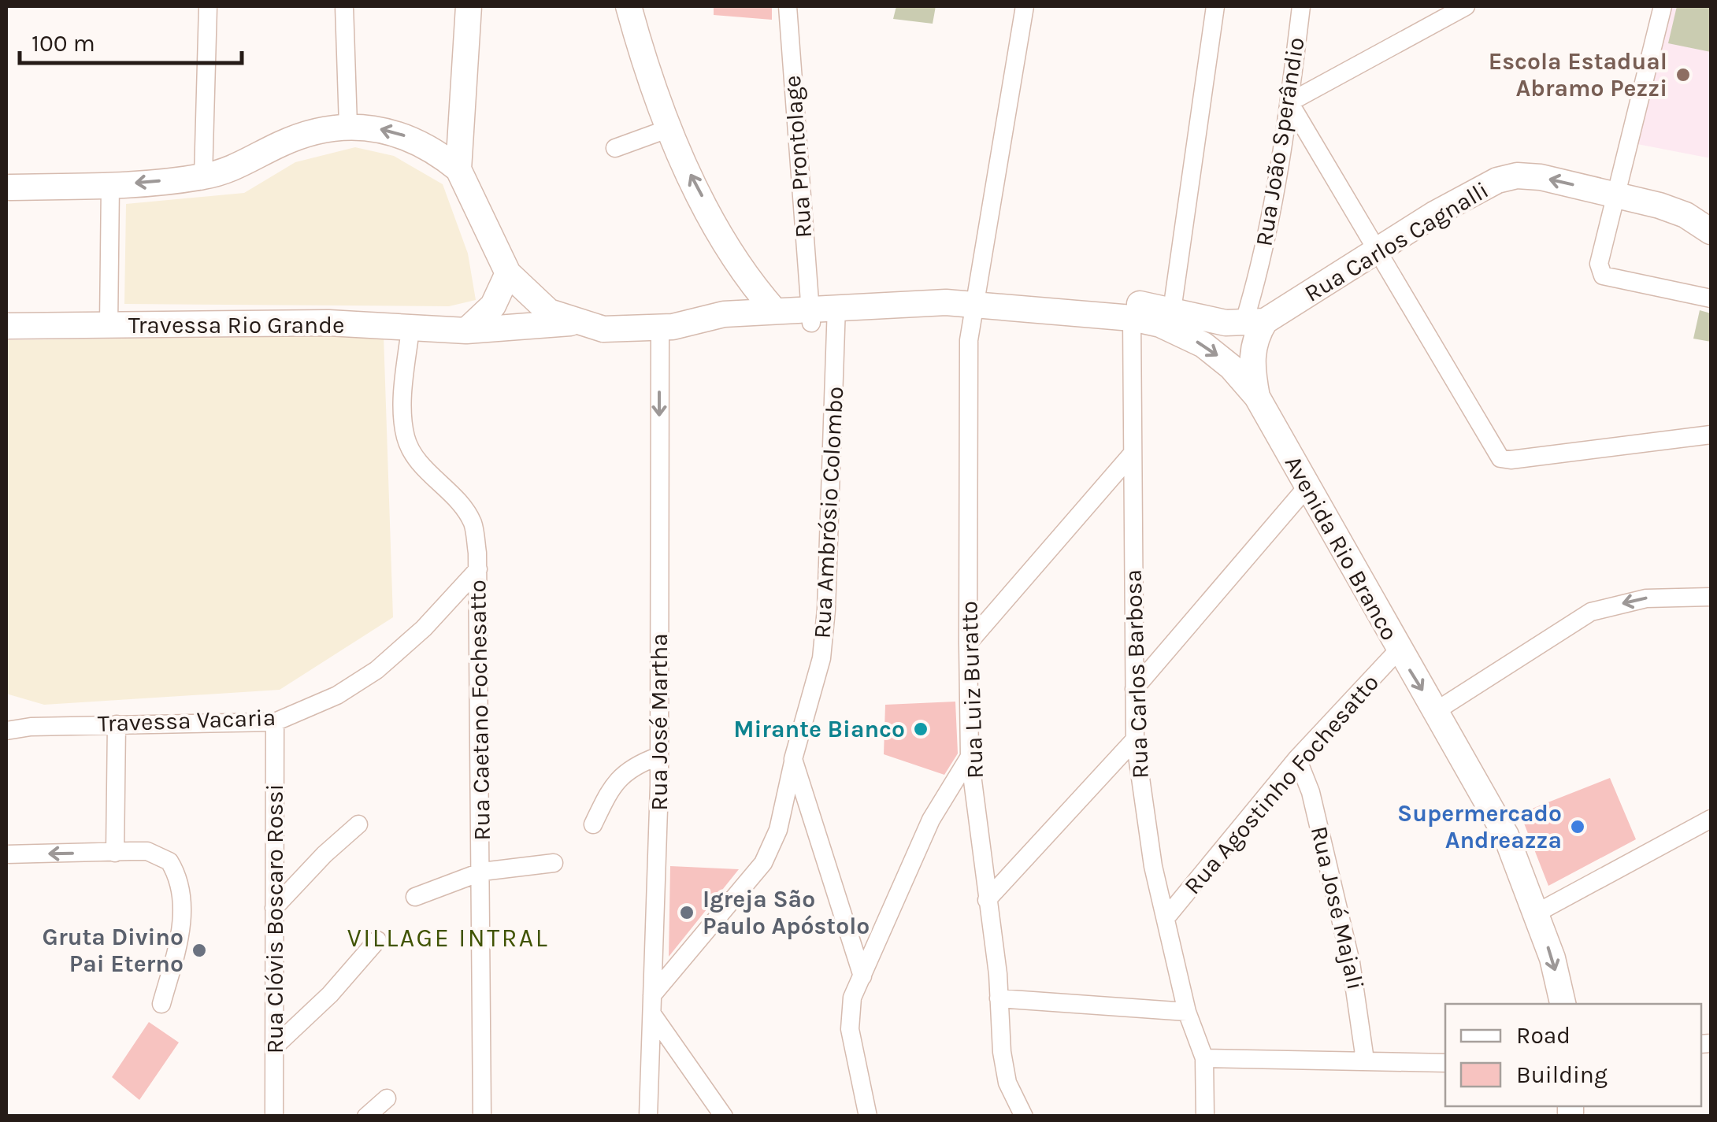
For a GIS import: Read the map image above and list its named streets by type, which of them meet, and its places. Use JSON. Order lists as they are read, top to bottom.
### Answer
{
  "streets": {
    "main road": ["Rua Carlos Cagnalli", "Travessa Rio Grande", "Avenida Rio Branco"],
    "street": [
      "Rua João Sperândio",
      "Rua Prontolage",
      "Rua Ambrósio Colombo",
      "Rua Carlos Barbosa",
      "Rua Luiz Buratto",
      "Rua Caetano Fochesatto",
      "Travessa Vacaria",
      "Rua José Martha",
      "Rua Agostinho Fochesatto",
      "Rua José Majali",
      "Rua Clóvis Boscaro Rossi"
    ]
  },
  "crossings": [
    ["Rua João Sperândio", "Rua Carlos Cagnalli"],
    ["Rua João Sperândio", "Avenida Rio Branco"],
    ["Rua Prontolage", "Avenida Rio Branco"],
    ["Rua Carlos Cagnalli", "Avenida Rio Branco"],
    ["Travessa Rio Grande", "Avenida Rio Branco"],
    ["Travessa Rio Grande", "Rua Caetano Fochesatto"],
    ["Rua Ambrósio Colombo", "Avenida Rio Branco"],
    ["Rua Ambrósio Colombo", "Rua José Martha"],
    ["Avenida Rio Branco", "Rua Carlos Barbosa"],
    ["Avenida Rio Branco", "Rua Luiz Buratto"],
    ["Avenida Rio Branco", "Rua José Martha"],
    ["Avenida Rio Branco", "Rua Agostinho Fochesatto"],
    ["Rua Carlos Barbosa", "Rua Agostinho Fochesatto"],
    ["Rua Caetano Fochesatto", "Travessa Vacaria"],
    ["Travessa Vacaria", "Rua Clóvis Boscaro Rossi"],
    ["Rua Agostinho Fochesatto", "Rua José Majali"]
  ],
  "one_way": ["Rua Carlos Cagnalli", "Rua José Martha"],
  "districts": ["VILLAGE INTRAL"],
  "places": [
    "Escola Estadual Abramo Pezzi",
    "Mirante Bianco",
    "Supermercado Andreazza",
    "Igreja São Paulo Apóstolo",
    "Gruta Divino Pai Eterno"
  ],
  "legend": ["Road", "Building"],
  "scale_bar": "100 m"
}
